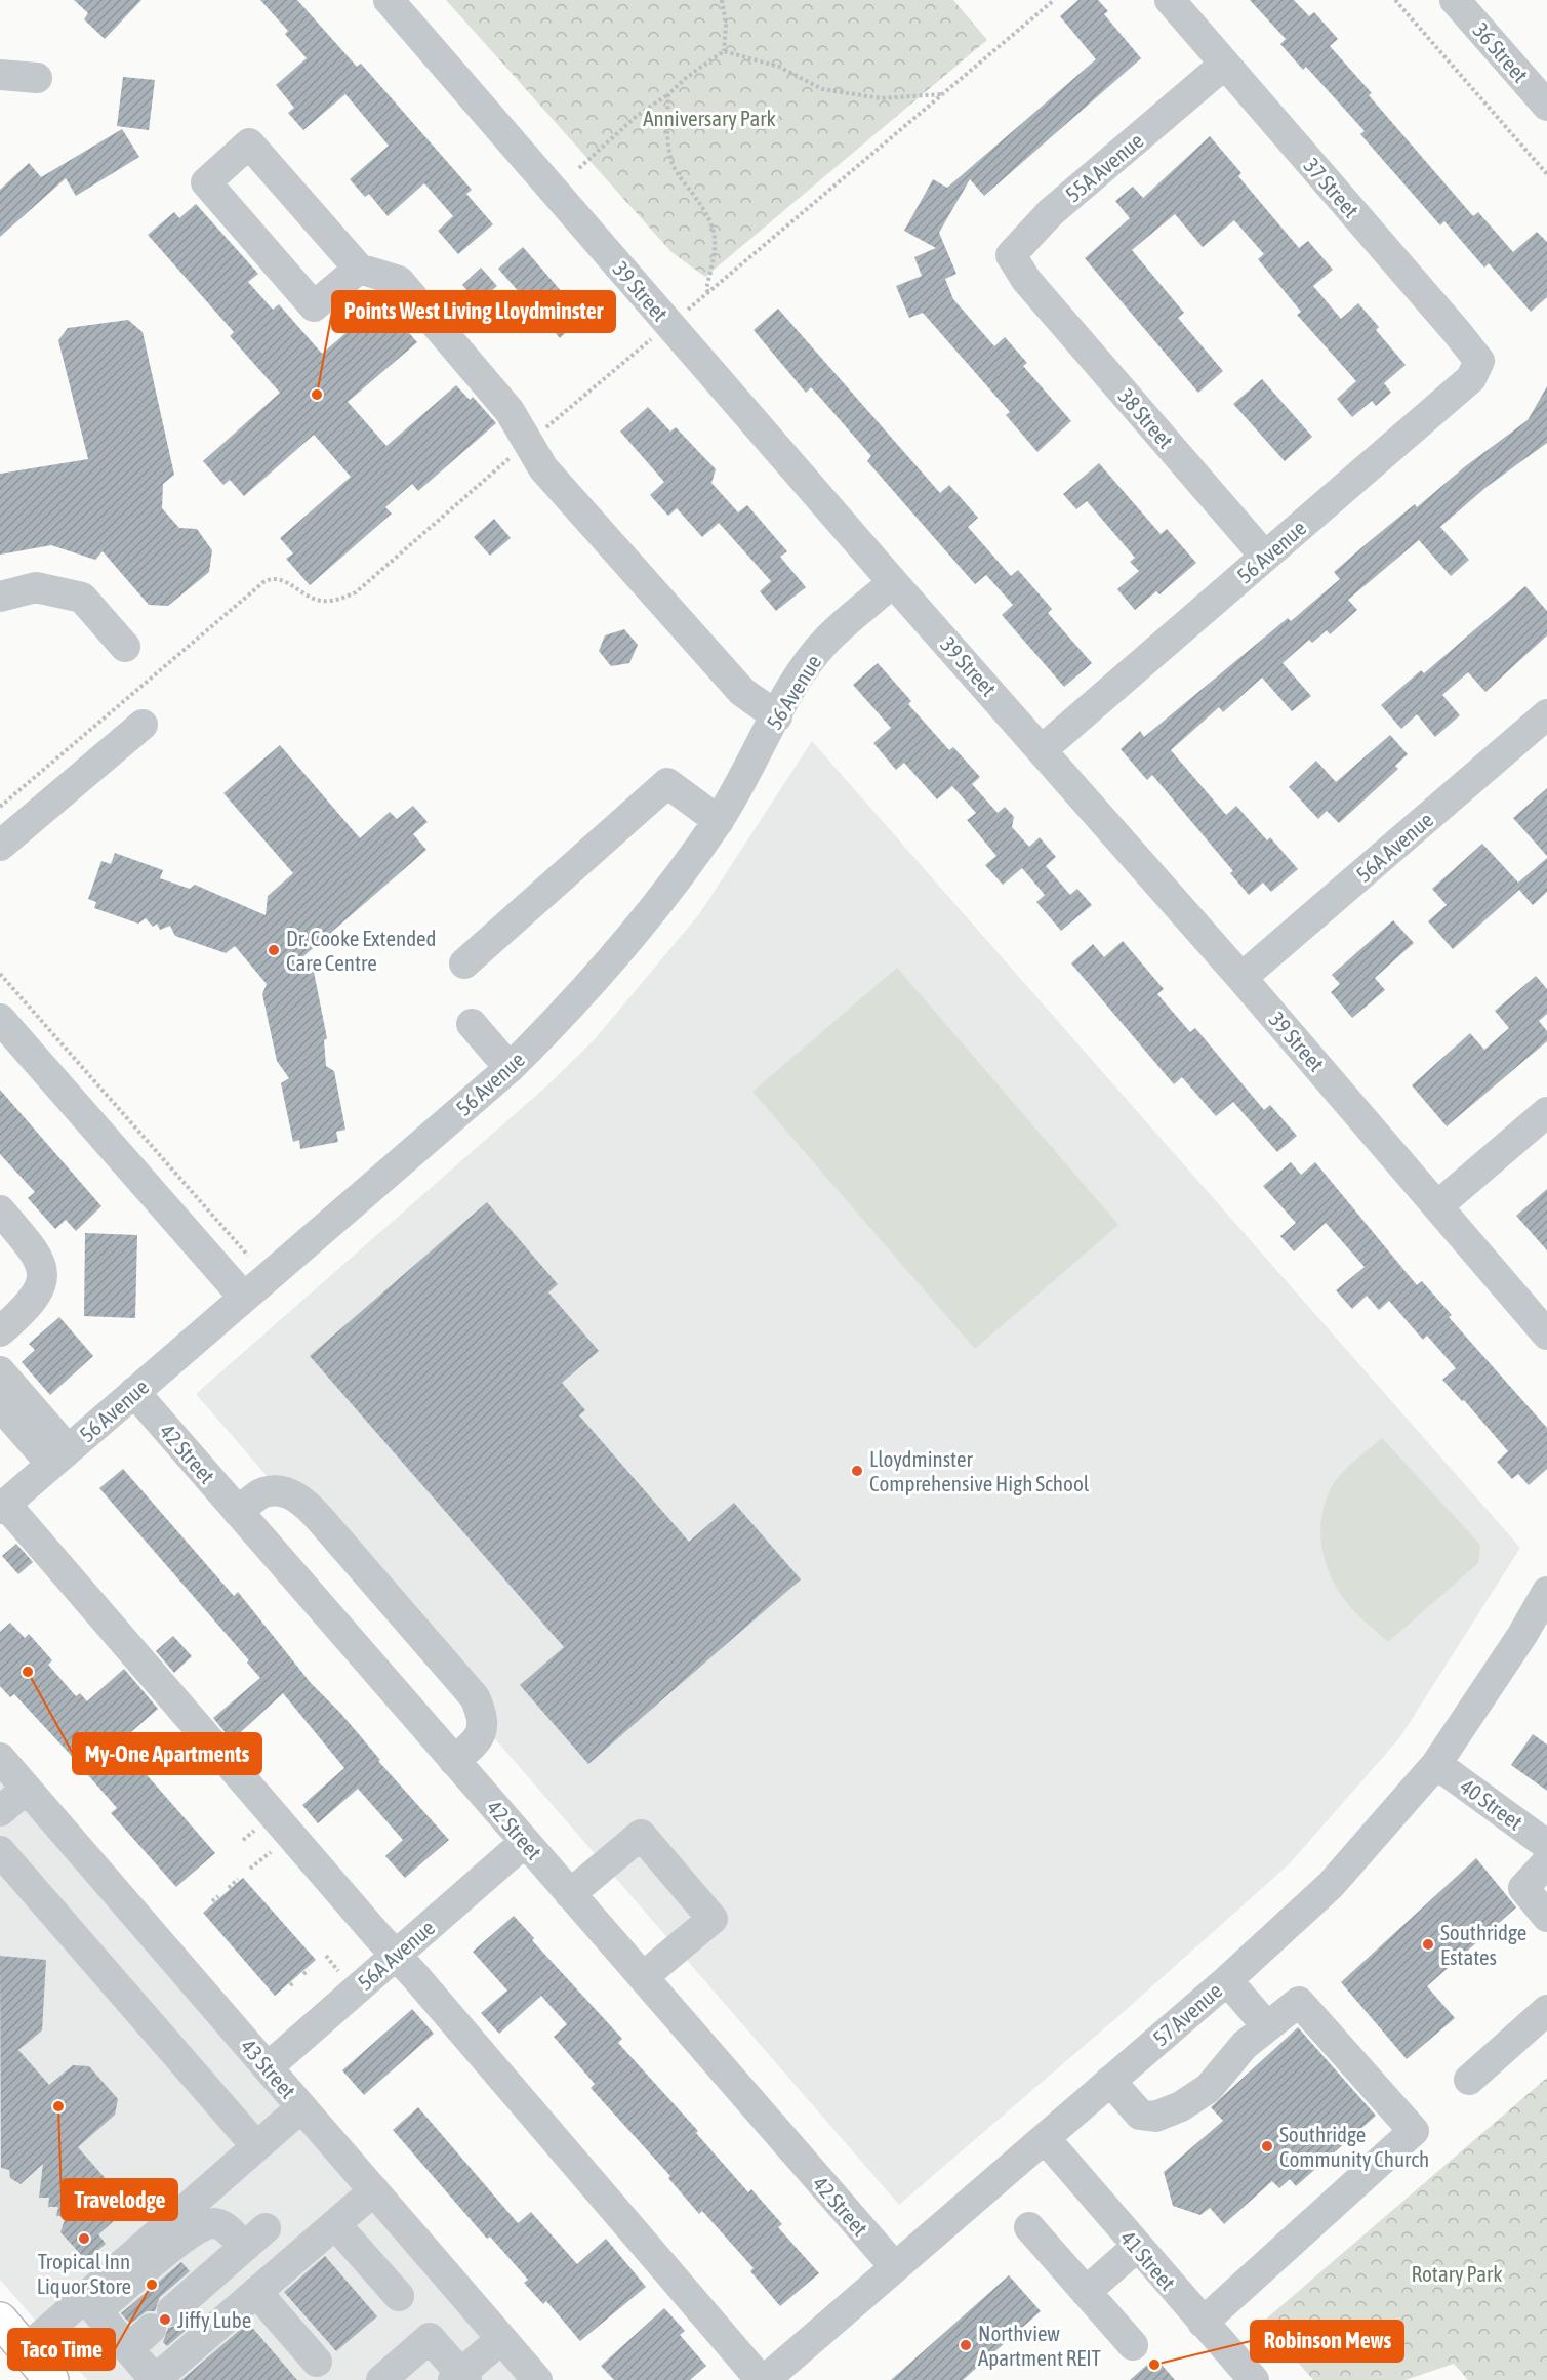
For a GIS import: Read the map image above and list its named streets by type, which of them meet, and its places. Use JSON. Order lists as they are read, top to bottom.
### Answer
{
  "streets": {
    "street": [
      "36 Street",
      "55A Avenue",
      "37 Street",
      "39 Street",
      "38 Street",
      "56 Avenue",
      "56A Avenue",
      "42 Street",
      "40 Street",
      "57 Avenue",
      "43 Street",
      "41 Street"
    ]
  },
  "crossings": [
    ["55A Avenue", "37 Street"],
    ["55A Avenue", "38 Street"],
    ["37 Street", "56 Avenue"],
    ["39 Street", "56 Avenue"],
    ["39 Street", "56A Avenue"],
    ["38 Street", "56 Avenue"],
    ["56 Avenue", "42 Street"],
    ["56A Avenue", "42 Street"],
    ["56A Avenue", "43 Street"],
    ["42 Street", "57 Avenue"],
    ["40 Street", "57 Avenue"],
    ["57 Avenue", "41 Street"]
  ],
  "parks": ["Anniversary Park", "Rotary Park"],
  "places": [
    "Points West Living Lloydminster",
    "Dr. Cooke Extended Care Centre",
    "Lloydminster Comprehensive High School",
    "My-One Apartments",
    "Southridge Estates",
    "Travelodge",
    "Southridge Community Church",
    "Tropical Inn Liquor Store",
    "Taco Time",
    "Jiffy Lube",
    "Northview Apartment REIT",
    "Robinson Mews"
  ]
}
